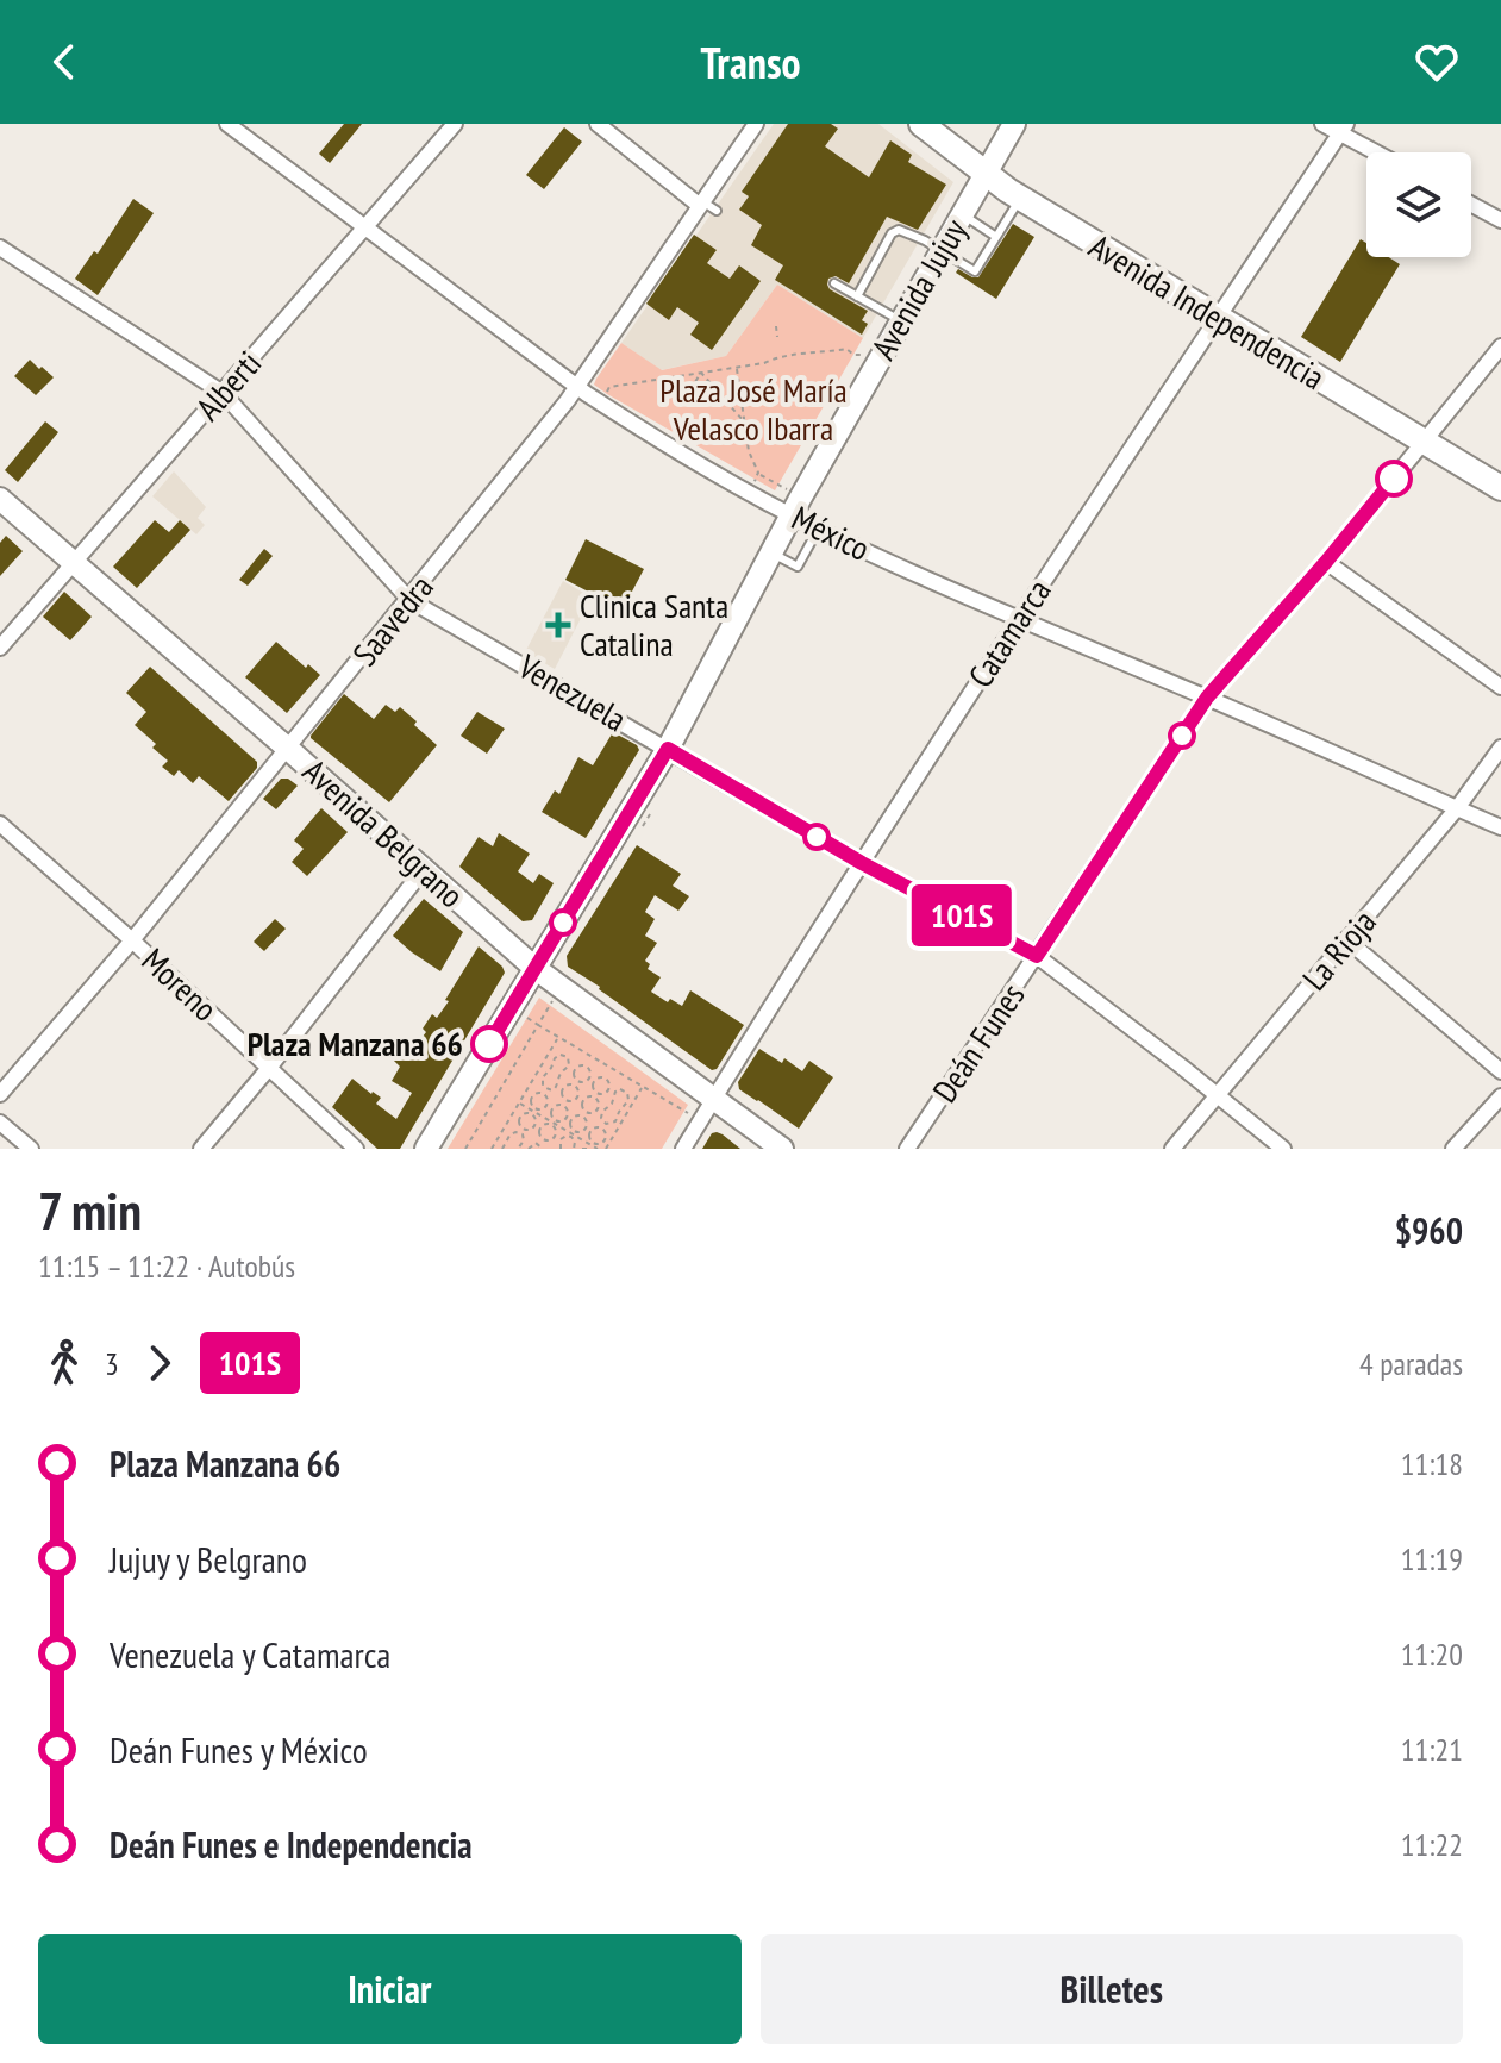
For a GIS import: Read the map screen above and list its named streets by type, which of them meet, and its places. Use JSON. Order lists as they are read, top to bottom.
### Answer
{
  "streets": {
    "main road": ["Avenida Jujuy", "Avenida Independencia", "Avenida Belgrano"],
    "street": [
      "Alberti",
      "México",
      "Saavedra",
      "Catamarca",
      "Venezuela",
      "La Rioja",
      "Moreno",
      "Deán Funes"
    ]
  },
  "crossings": [
    ["Avenida Jujuy", "Avenida Independencia"],
    ["Avenida Jujuy", "México"],
    ["Avenida Jujuy", "Venezuela"],
    ["Avenida Jujuy", "Avenida Belgrano"],
    ["Avenida Independencia", "Catamarca"],
    ["Avenida Independencia", "Deán Funes"],
    ["Alberti", "México"],
    ["Alberti", "Venezuela"],
    ["Alberti", "Avenida Belgrano"],
    ["México", "Saavedra"],
    ["México", "Catamarca"],
    ["México", "La Rioja"],
    ["México", "Deán Funes"],
    ["Saavedra", "Venezuela"],
    ["Saavedra", "Avenida Belgrano"],
    ["Saavedra", "Moreno"],
    ["Catamarca", "Venezuela"],
    ["Catamarca", "Avenida Belgrano"],
    ["Venezuela", "La Rioja"],
    ["Venezuela", "Deán Funes"]
  ],
  "parks": ["Plaza José María Velasco Ibarra"],
  "places": {
    "health": ["Clinica Santa Catalina"],
    "other": ["Plaza Manzana 66"]
  },
  "lines": ["bus line 101S"],
  "page": {
    "header": "Transo",
    "on_map": "101S",
    "heading": ["7 min", "11:15 – 11:22 · Autobús", "$960"],
    "legs": ["3", "101S", "4 paradas"],
    "list": [
      {
        "name": "Plaza Manzana 66",
        "value": "11:18"
      },
      {
        "name": "Jujuy y Belgrano",
        "value": "11:19"
      },
      {
        "name": "Venezuela y Catamarca",
        "value": "11:20"
      },
      {
        "name": "Deán Funes y México",
        "value": "11:21"
      },
      {
        "name": "Deán Funes e Independencia",
        "value": "11:22"
      }
    ],
    "buttons": ["Iniciar", "Billetes"]
  }
}
